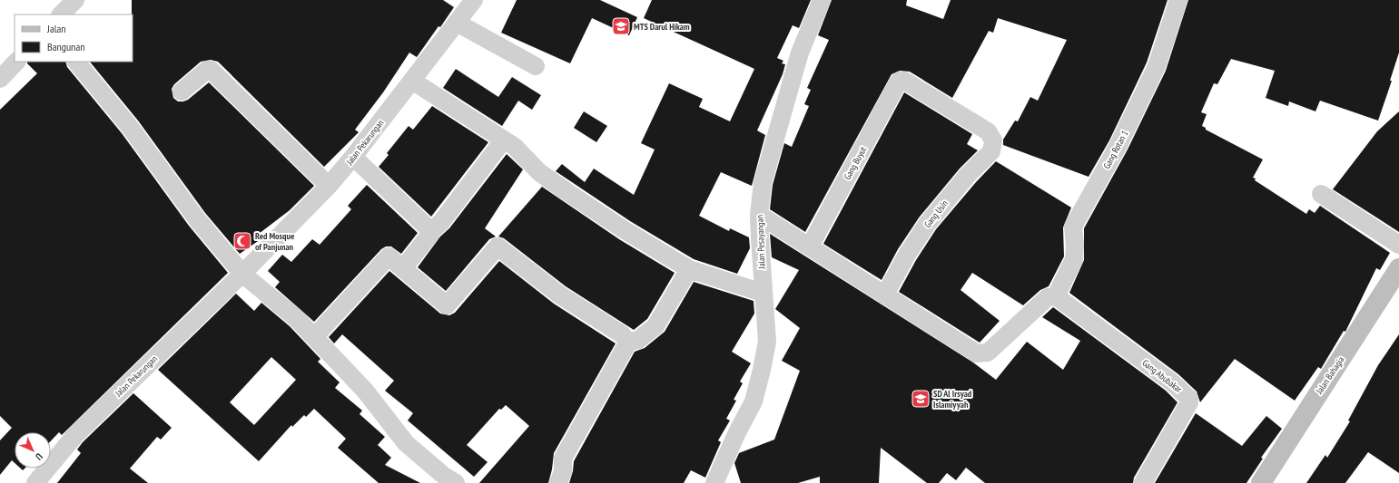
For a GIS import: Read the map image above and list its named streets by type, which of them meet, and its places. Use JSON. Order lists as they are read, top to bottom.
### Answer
{
  "streets": {
    "main road": ["Jalan Bahagia"],
    "street": [
      "Jalan Pekarungan",
      "Gang Rotan 1",
      "Gang Buyut",
      "Gang Usin",
      "Jalan Pesayangan",
      "Gang Abubakar"
    ]
  },
  "crossings": [
    ["Gang Rotan 1", "Gang Abubakar"],
    ["Gang Buyut", "Gang Usin"]
  ],
  "places": {
    "school or university": ["MTS Darul Hikam", "SD Al Irsyad Islamiyyah"],
    "mosque": ["Red Mosque of Panjunan"]
  },
  "legend": ["Jalan", "Bangunan"],
  "north": "bottom right"
}
